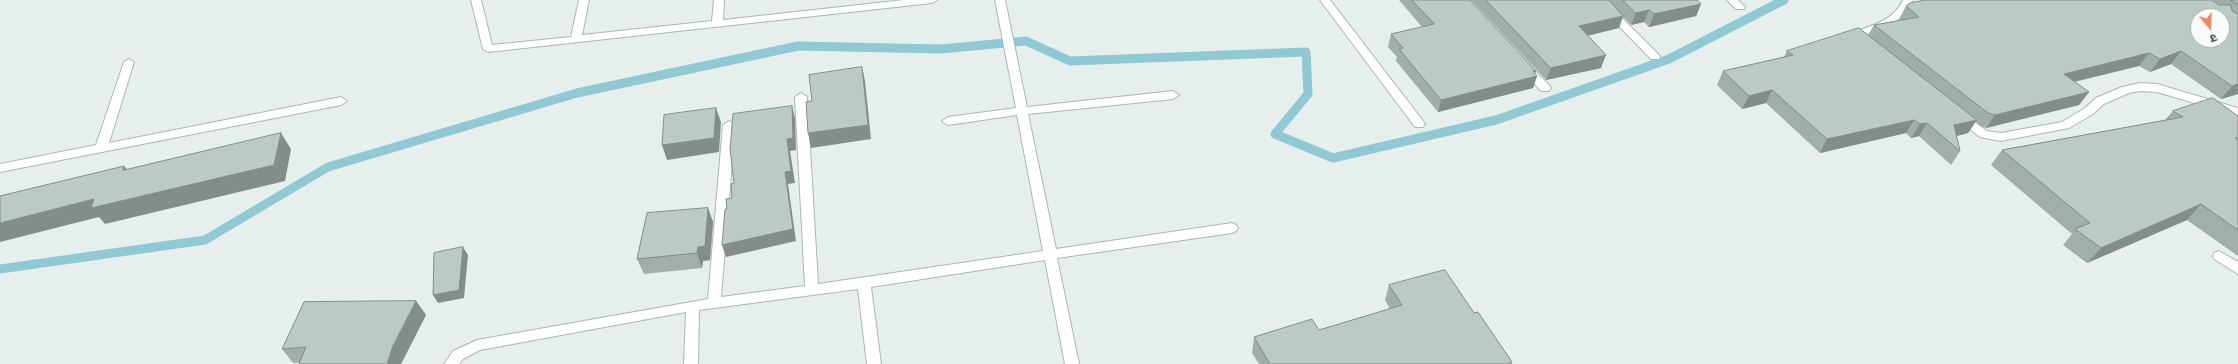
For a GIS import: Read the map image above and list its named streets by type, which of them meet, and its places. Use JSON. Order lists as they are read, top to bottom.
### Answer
{
  "north": "bottom"
}
